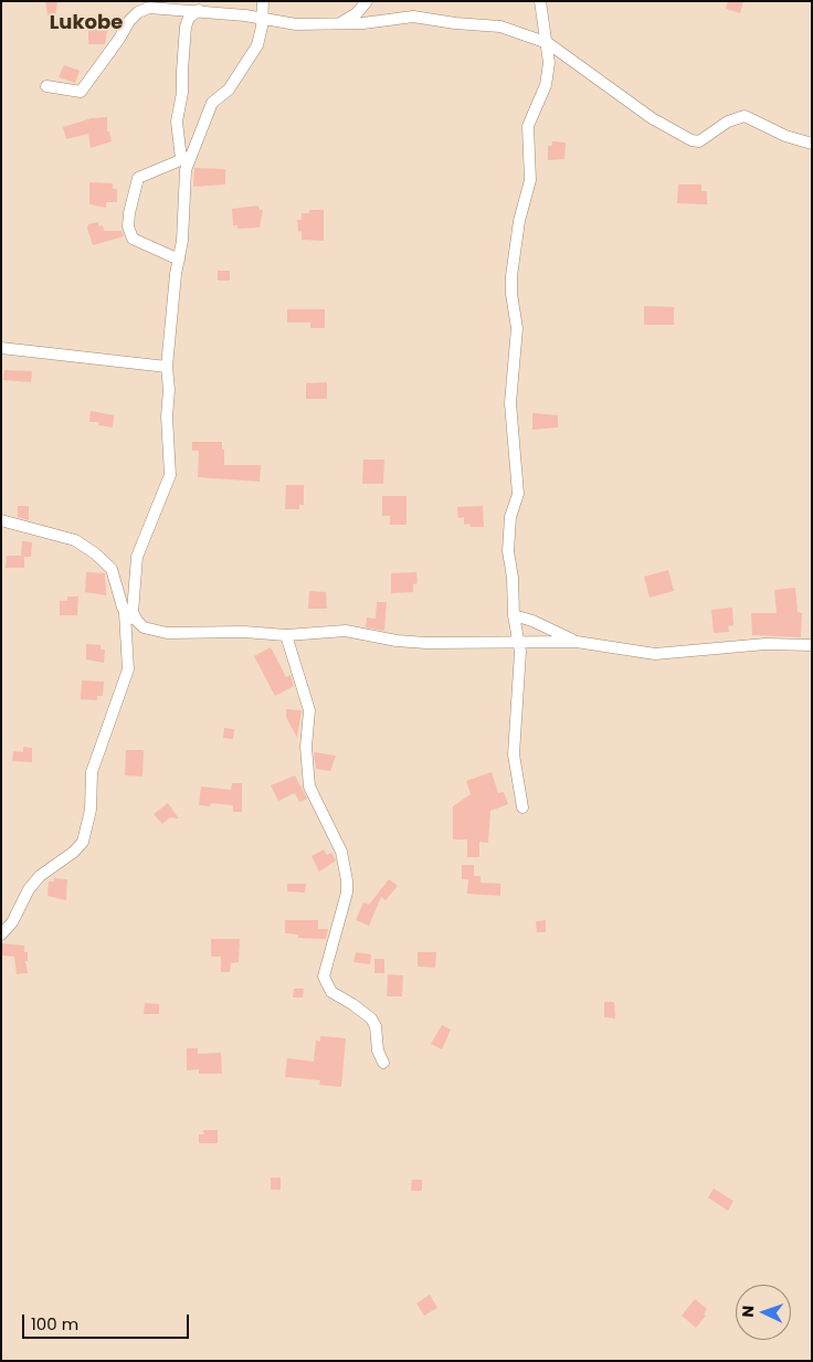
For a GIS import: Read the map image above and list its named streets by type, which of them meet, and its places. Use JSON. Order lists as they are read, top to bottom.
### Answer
{
  "districts": ["Lukobe"],
  "scale_bar": "100 m",
  "north": "left"
}
